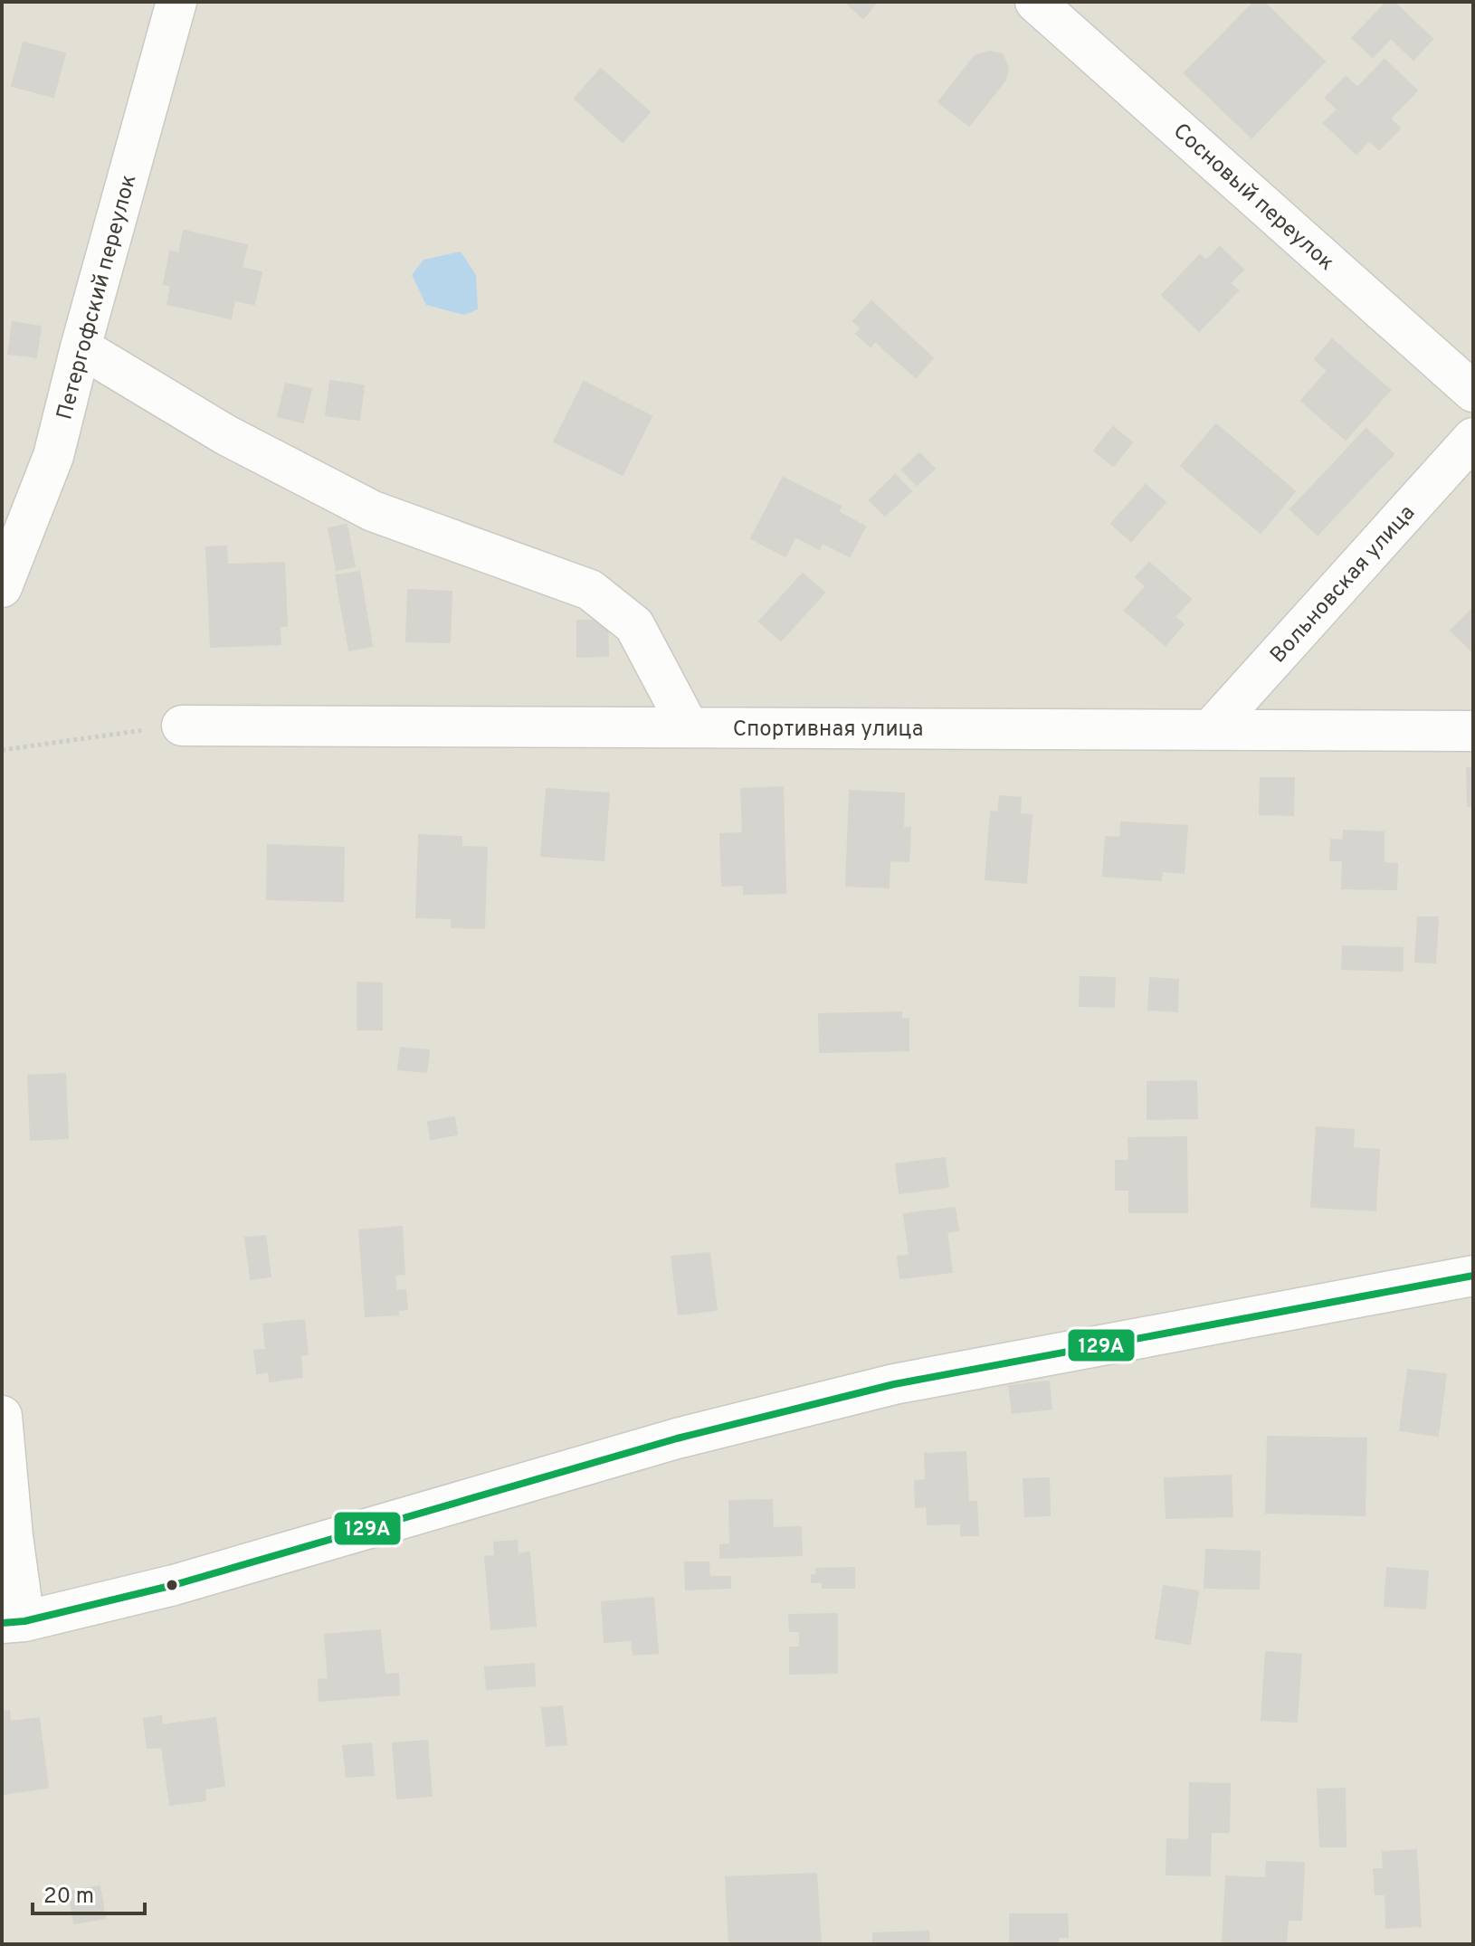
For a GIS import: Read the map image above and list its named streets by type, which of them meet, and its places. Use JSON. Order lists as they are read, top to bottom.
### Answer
{
  "streets": {
    "street": [
      "Сосновый переулок",
      "Петергофский переулок",
      "Вольновская улица",
      "Спортивная улица"
    ]
  },
  "crossings": [
    ["Вольновская улица", "Спортивная улица"]
  ],
  "lines": ["transit line 129А"],
  "scale_bar": "20 m"
}
